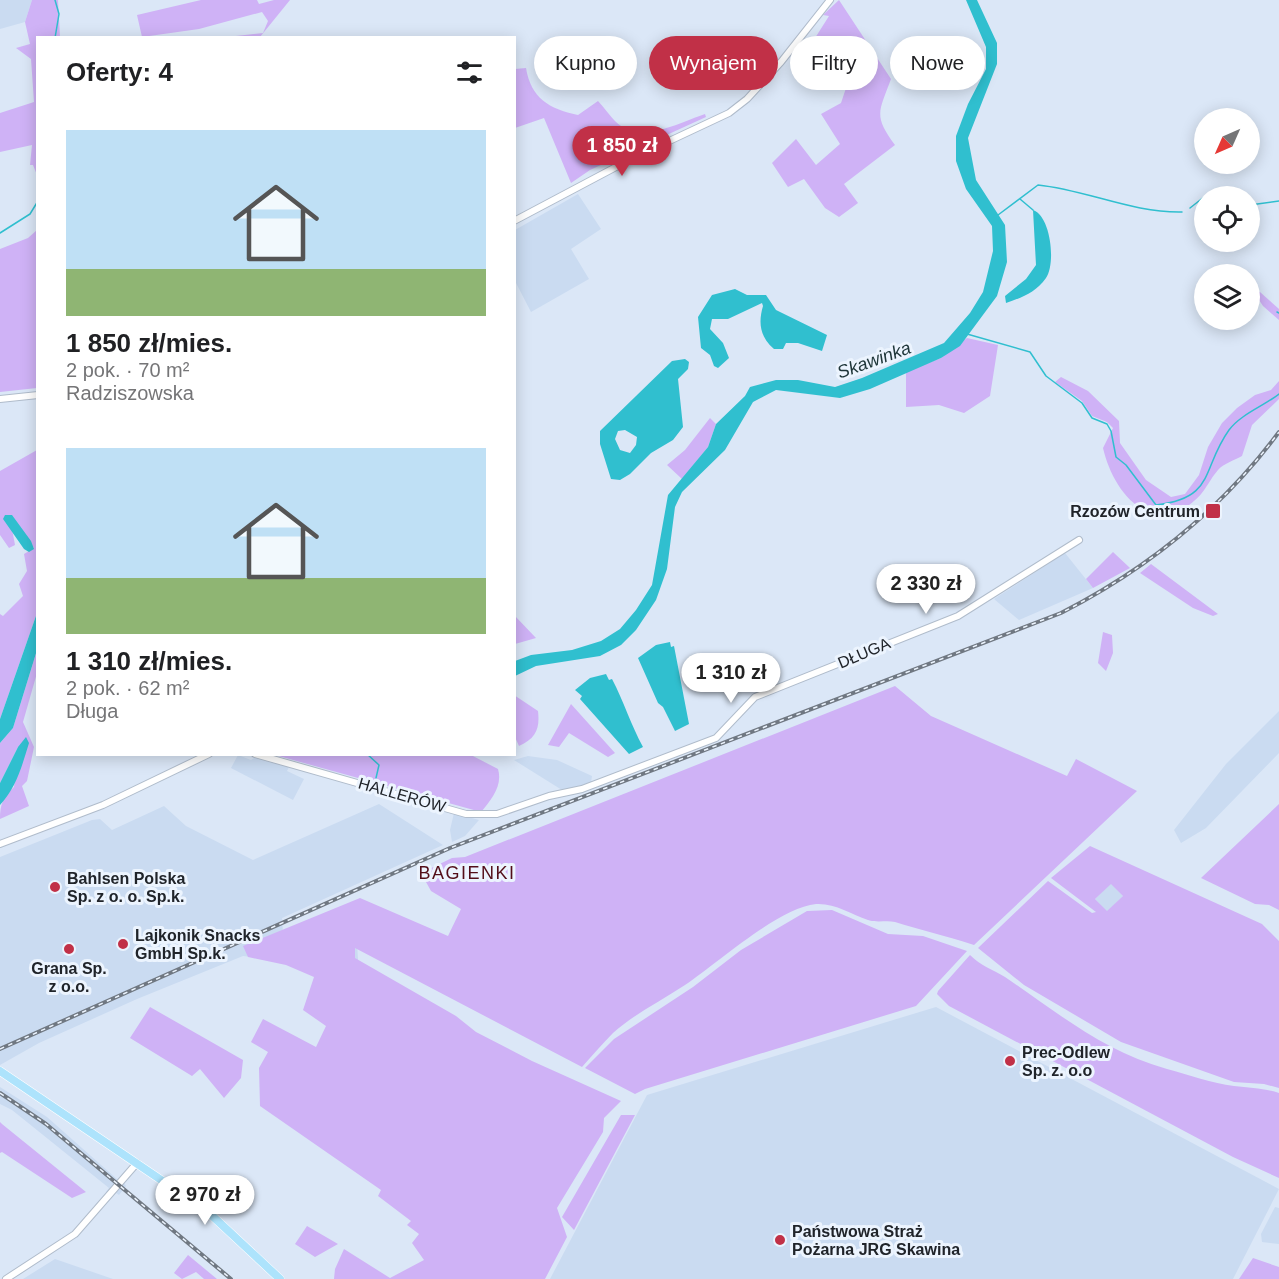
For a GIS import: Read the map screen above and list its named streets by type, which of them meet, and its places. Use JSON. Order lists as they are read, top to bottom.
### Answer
{
  "streets": {
    "street": ["DŁUGA", "HALLERÓW"]
  },
  "crossings": [
    ["DŁUGA", "HALLERÓW"]
  ],
  "districts": ["BAGIENKI"],
  "water": ["Skawinka"],
  "places": {
    "transit": ["Rzozów Centrum"],
    "other": [
      "Bahlsen Polska Sp. z o. o. Sp.k.",
      "Lajkonik Snacks GmbH Sp.k.",
      "Grana Sp. z o.o.",
      "Prec-Odlew Sp. z. o.o",
      "Państwowa Straż Pożarna JRG Skawina"
    ]
  },
  "north": "bottom left",
  "page": {
    "chip": [
      "Kupno",
      "Wynajem",
      "Filtry",
      "Nowe"
    ],
    "heading": "Oferty: 4",
    "list": [
      {
        "name": "1 850 zł/mies.",
        "note": "2 pok. · 70 m² · Radziszowska"
      },
      {
        "name": "1 310 zł/mies.",
        "note": "2 pok. · 62 m² · Długa"
      }
    ],
    "price": [
      "1 850 zł",
      "2 330 zł",
      "1 310 zł",
      "2 970 zł"
    ]
  }
}
